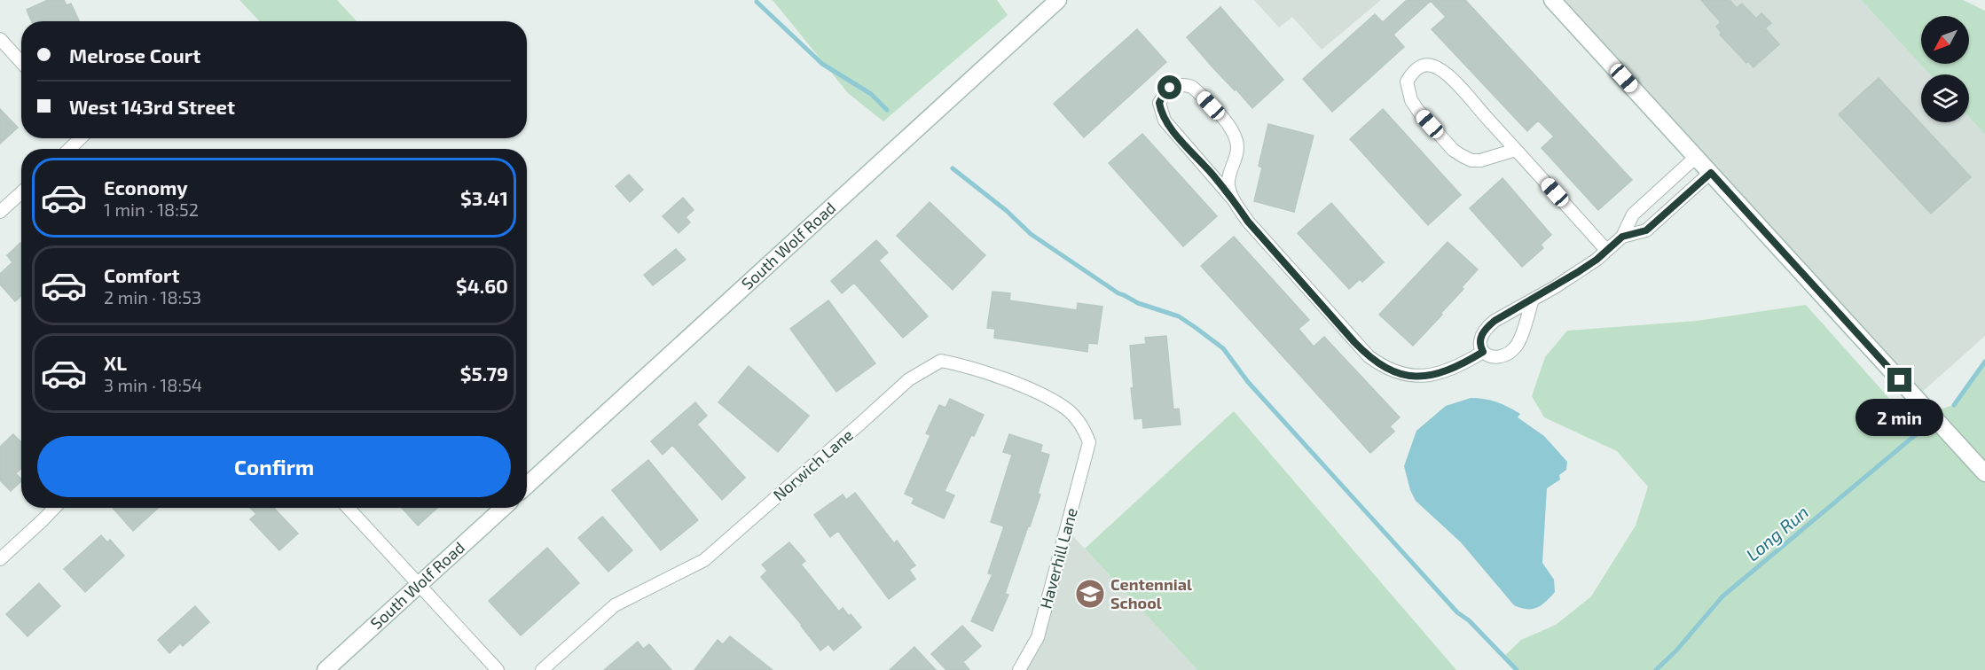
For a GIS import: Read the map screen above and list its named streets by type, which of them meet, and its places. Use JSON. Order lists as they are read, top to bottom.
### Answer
{
  "streets": {
    "main road": ["South Wolf Road"],
    "street": ["Norwich Lane", "Haverhill Lane"]
  },
  "crossings": [
    ["Norwich Lane", "Haverhill Lane"]
  ],
  "water": ["Long Run"],
  "places": {
    "school or university": ["Centennial School"]
  },
  "north": "bottom left",
  "page": {
    "banner": ["Melrose Court", "West 143rd Street"],
    "list": [
      {
        "name": "Economy",
        "note": "1 min · 18:52",
        "value": "$3.41"
      },
      {
        "name": "Comfort",
        "note": "2 min · 18:53",
        "value": "$4.60"
      },
      {
        "name": "XL",
        "note": "3 min · 18:54",
        "value": "$5.79"
      }
    ],
    "bubble": "2 min",
    "buttons": "Confirm"
  }
}
